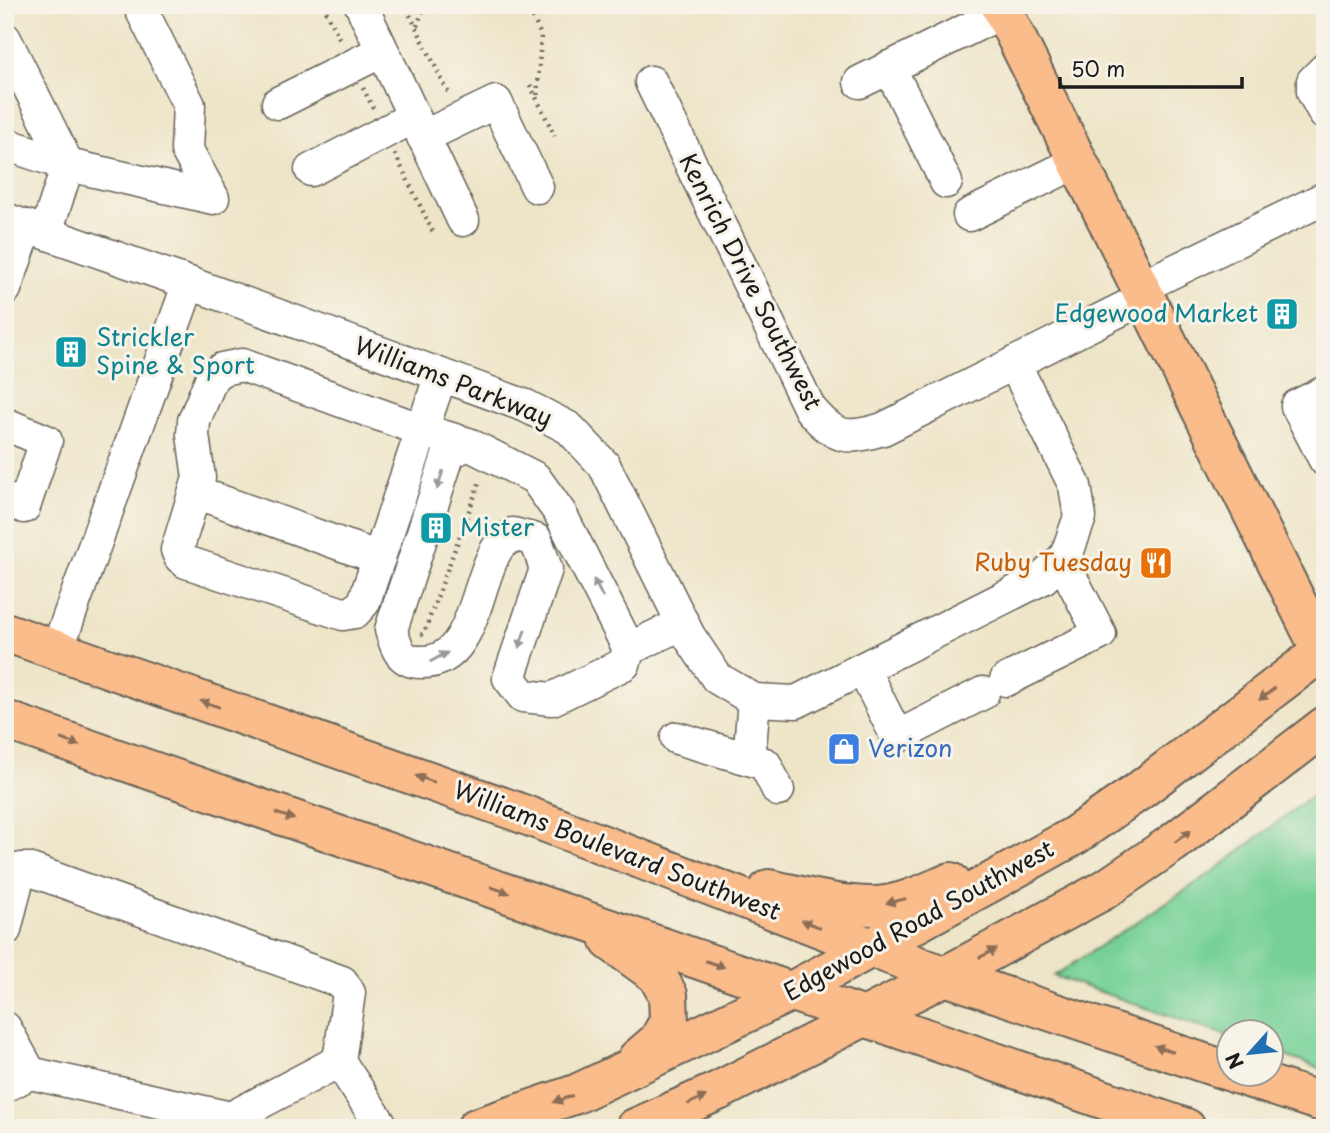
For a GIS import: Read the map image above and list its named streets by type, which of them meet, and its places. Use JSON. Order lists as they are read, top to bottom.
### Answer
{
  "streets": {
    "main road": ["Williams Boulevard Southwest", "Edgewood Road Southwest"],
    "street": ["Kenrich Drive Southwest", "Williams Parkway"]
  },
  "crossings": [
    ["Williams Boulevard Southwest", "Edgewood Road Southwest"]
  ],
  "places": {
    "building": ["Edgewood Market", "Strickler Spine & Sport", "Mister"],
    "restaurant": ["Ruby Tuesday"],
    "shop": ["Verizon"]
  },
  "scale_bar": "50 m",
  "north": "bottom left"
}
